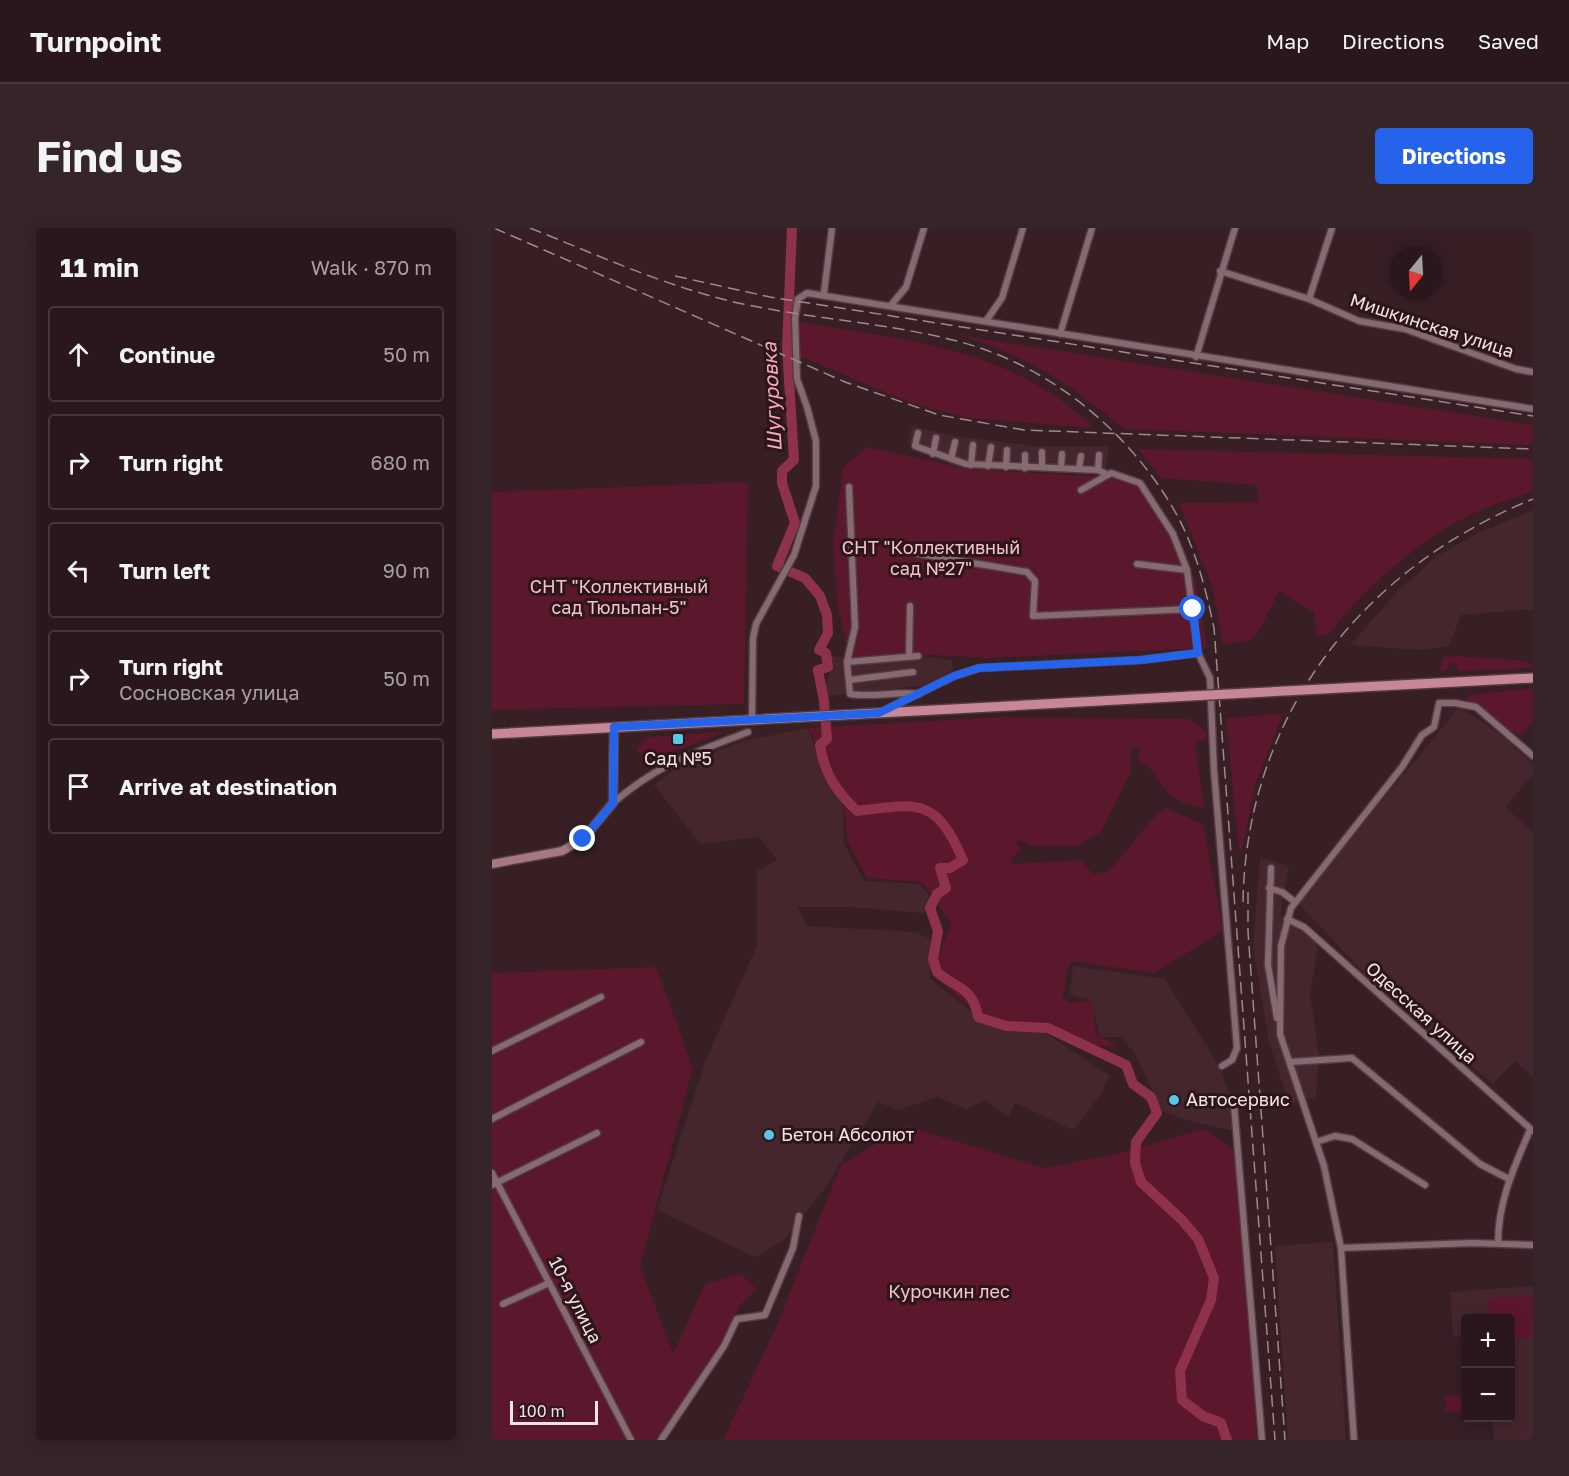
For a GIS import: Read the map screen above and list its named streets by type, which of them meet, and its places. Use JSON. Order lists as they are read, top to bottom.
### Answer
{
  "streets": {
    "street": ["Мишкинская улица", "Одесская улица", "10-я улица"]
  },
  "water": ["Шугуровка"],
  "parks": ["СНТ \"Коллективный сад №27\"", "СНТ \"Коллективный сад Тюльпан-5\"", "Курочкин лес"],
  "places": {
    "transit": ["Сад №5"],
    "other": ["Автосервис", "Бетон Абсолют"]
  },
  "scale_bar": "100 m",
  "north": "bottom",
  "page": {
    "header": "Turnpoint",
    "nav": ["Map", "Directions", "Saved"],
    "buttons": "Directions",
    "title": "Find us",
    "heading": ["11 min", "Walk · 870 m"],
    "list": [
      ["Continue", "50 m"],
      ["Turn right", "680 m"],
      ["Turn left", "90 m"],
      ["Turn right", "Сосновская улица", "50 m"],
      "Arrive at destination"
    ],
    "map_buttons": ["+", "−"],
    "scale": "100 m"
  }
}
